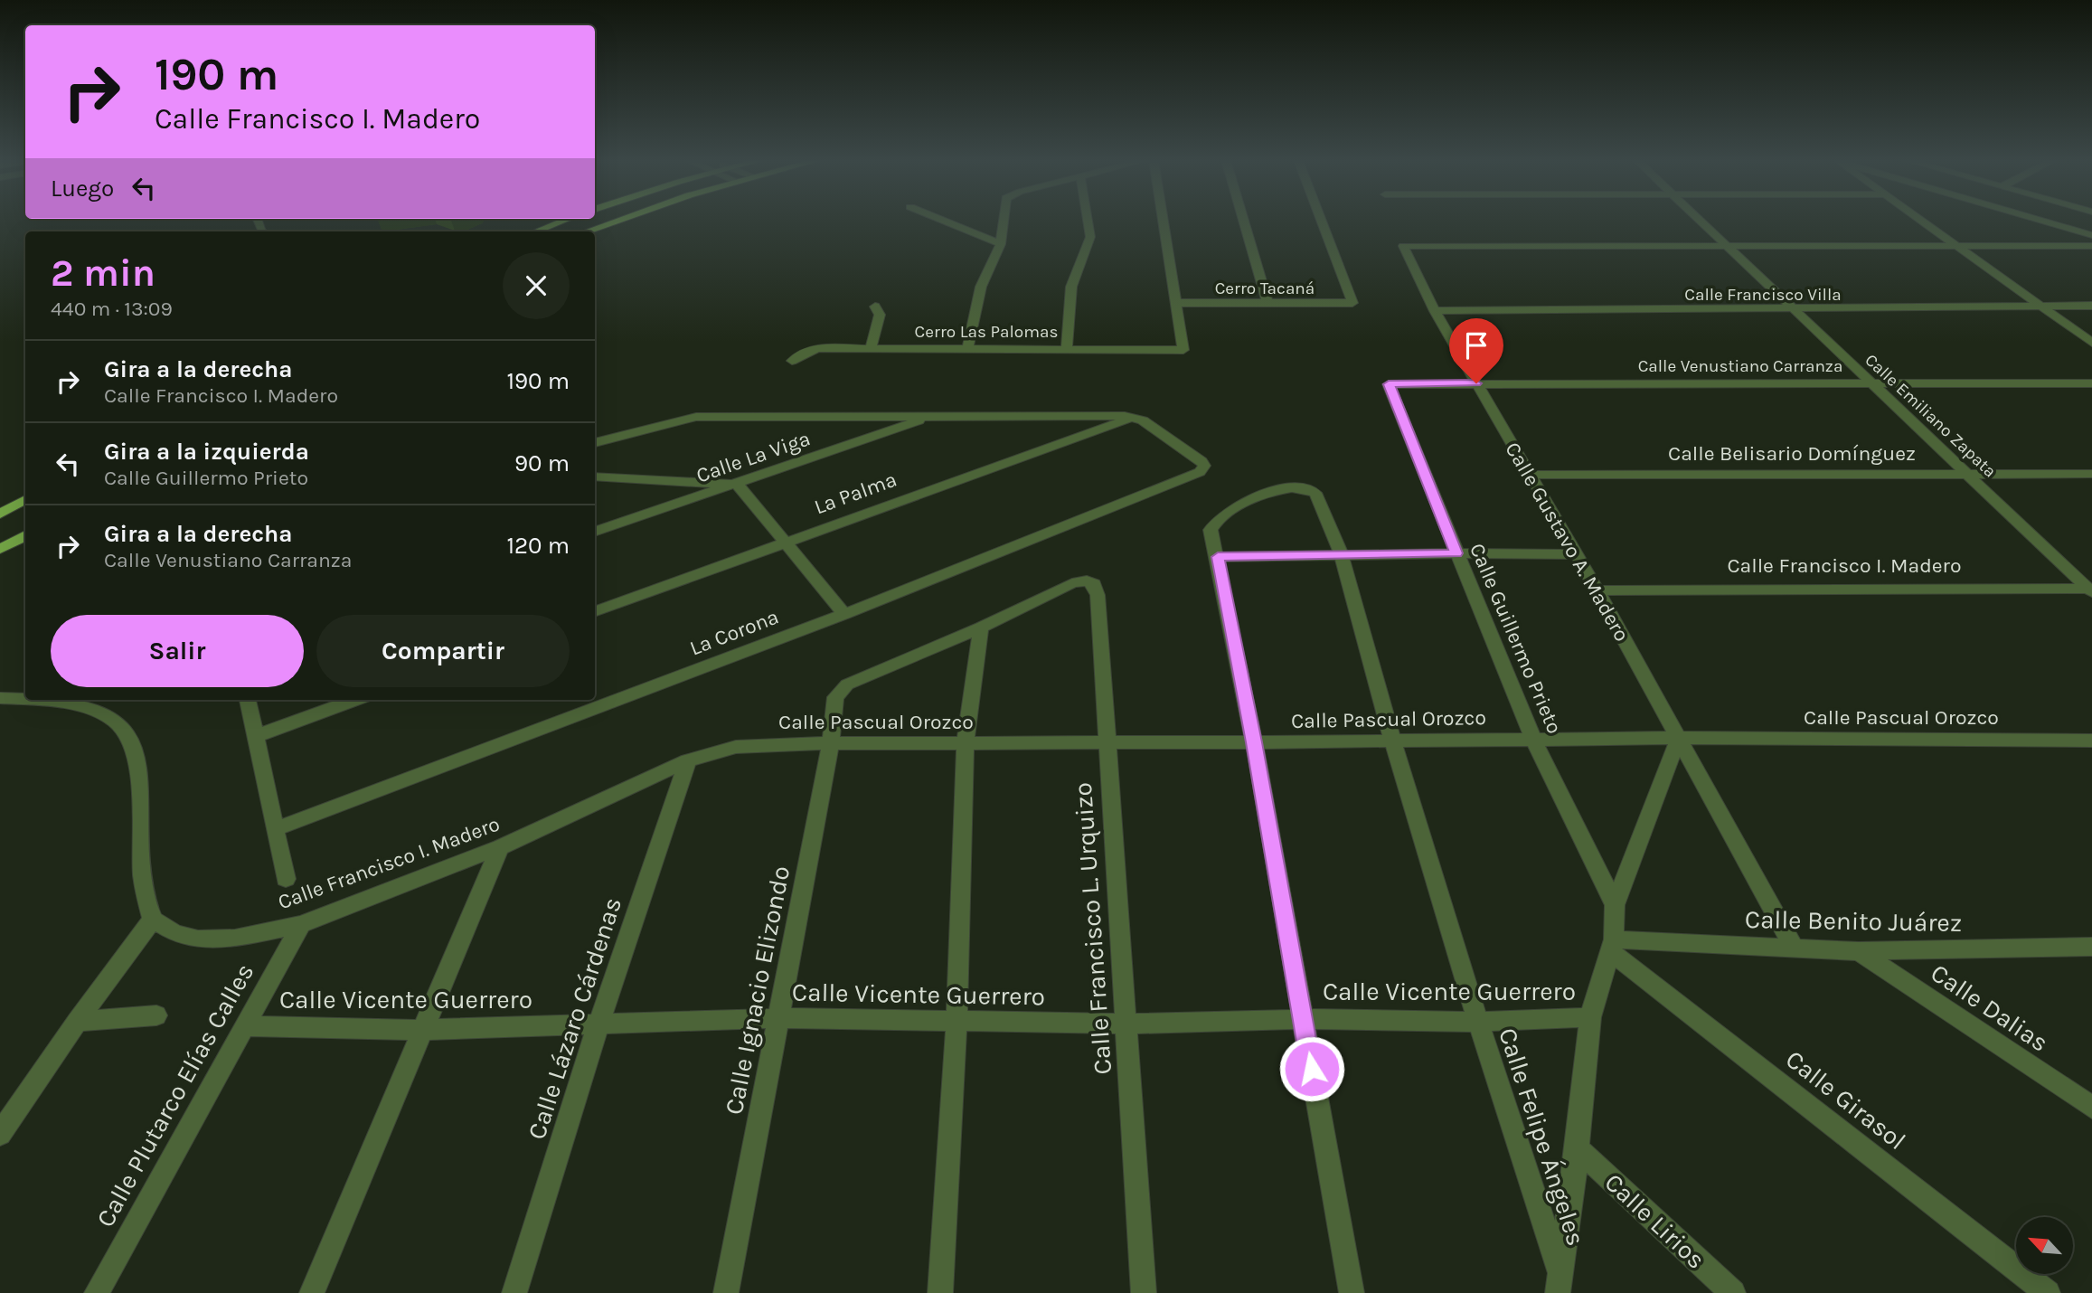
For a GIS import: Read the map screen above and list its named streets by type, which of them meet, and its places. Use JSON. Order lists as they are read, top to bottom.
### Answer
{
  "streets": {
    "street": [
      "Cerro Tacaná",
      "Calle Francisco Villa",
      "Cerro Las Palomas",
      "Calle Venustiano Carranza",
      "Calle Emiliano Zapata",
      "Calle Belisario Domínguez",
      "Calle La Viga",
      "La Palma",
      "Calle Gustavo A. Madero",
      "Calle Francisco I. Madero",
      "La Corona",
      "Calle Guillermo Prieto",
      "Calle Pascual Orozco",
      "Calle Benito Juárez",
      "Calle Francisco L. Urquizo",
      "Calle Ignacio Elizondo",
      "Calle Vicente Guerrero",
      "Calle Dalias",
      "Calle Lázaro Cárdenas",
      "Calle Plutarco Elías Calles",
      "Calle Girasol",
      "Calle Felipe Ángeles",
      "Calle Lirios"
    ]
  },
  "crossings": [
    ["Cerro Tacaná", "Cerro Las Palomas"],
    ["Calle Francisco Villa", "Calle Emiliano Zapata"],
    ["Calle Francisco Villa", "Calle Gustavo A. Madero"],
    ["Calle Venustiano Carranza", "Calle Emiliano Zapata"],
    ["Calle Venustiano Carranza", "Calle Gustavo A. Madero"],
    ["Calle Venustiano Carranza", "Calle Guillermo Prieto"],
    ["Calle Emiliano Zapata", "Calle Belisario Domínguez"],
    ["Calle Emiliano Zapata", "Calle Gustavo A. Madero"],
    ["Calle Emiliano Zapata", "Calle Francisco I. Madero"],
    ["Calle Belisario Domínguez", "Calle Gustavo A. Madero"],
    ["La Palma", "La Corona"],
    ["Calle Gustavo A. Madero", "Calle Francisco I. Madero"],
    ["Calle Gustavo A. Madero", "Calle Pascual Orozco"],
    ["Calle Gustavo A. Madero", "Calle Benito Juárez"],
    ["Calle Francisco I. Madero", "Calle Pascual Orozco"],
    ["Calle Francisco I. Madero", "Calle Lázaro Cárdenas"],
    ["Calle Francisco I. Madero", "Calle Plutarco Elías Calles"],
    ["Calle Guillermo Prieto", "Calle Pascual Orozco"],
    ["Calle Pascual Orozco", "Calle Francisco L. Urquizo"],
    ["Calle Pascual Orozco", "Calle Ignacio Elizondo"],
    ["Calle Pascual Orozco", "Calle Lázaro Cárdenas"],
    ["Calle Pascual Orozco", "Calle Felipe Ángeles"],
    ["Calle Benito Juárez", "Calle Dalias"],
    ["Calle Benito Juárez", "Calle Girasol"],
    ["Calle Francisco L. Urquizo", "Calle Ignacio Elizondo"],
    ["Calle Francisco L. Urquizo", "Calle Vicente Guerrero"],
    ["Calle Ignacio Elizondo", "Calle Vicente Guerrero"],
    ["Calle Vicente Guerrero", "Calle Lázaro Cárdenas"],
    ["Calle Vicente Guerrero", "Calle Plutarco Elías Calles"],
    ["Calle Vicente Guerrero", "Calle Felipe Ángeles"]
  ],
  "north": "top left",
  "page": {
    "turn": ["190 m", "Calle Francisco I. Madero"],
    "then": "Luego",
    "heading": ["2 min", "440 m · 13:09"],
    "list": [
      {
        "name": "Gira a la derecha",
        "note": "Calle Francisco I. Madero",
        "value": "190 m"
      },
      {
        "name": "Gira a la izquierda",
        "note": "Calle Guillermo Prieto",
        "value": "90 m"
      },
      {
        "name": "Gira a la derecha",
        "note": "Calle Venustiano Carranza",
        "value": "120 m"
      }
    ],
    "buttons": ["Salir", "Compartir"]
  }
}
